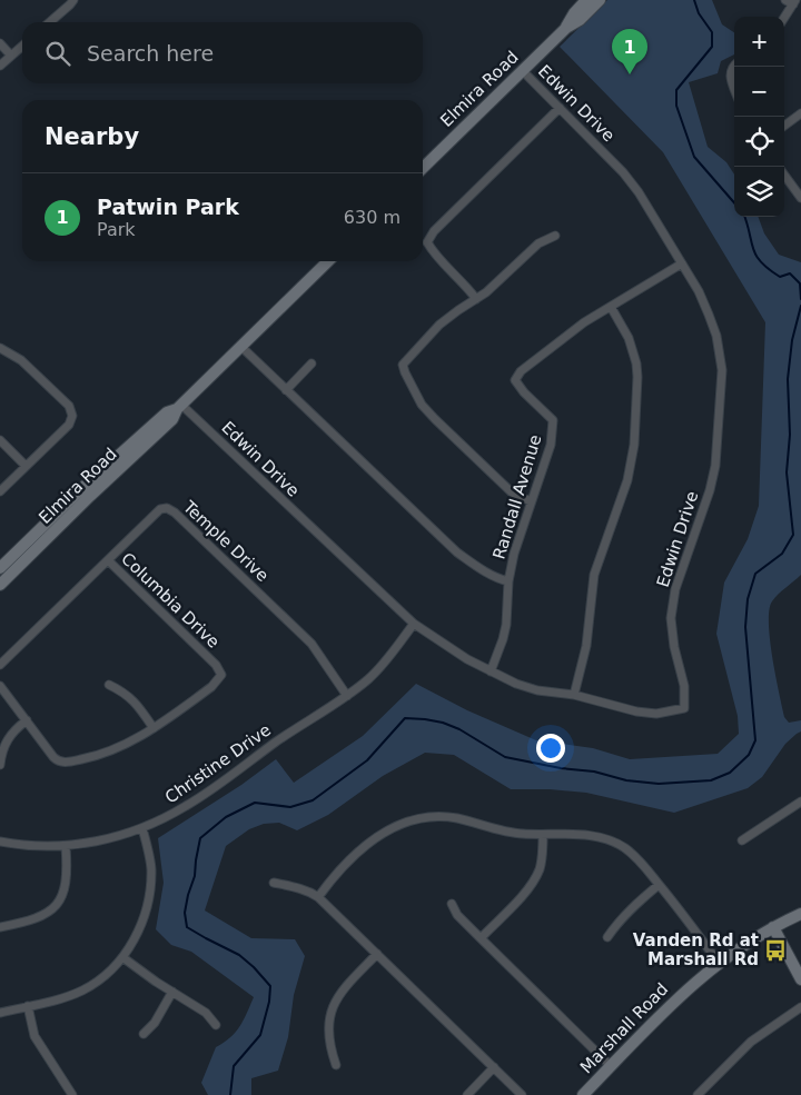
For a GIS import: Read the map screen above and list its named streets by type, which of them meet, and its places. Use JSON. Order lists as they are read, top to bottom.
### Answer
{
  "streets": {
    "main road": ["Elmira Road", "Marshall Road"],
    "street": [
      "Edwin Drive",
      "Randall Avenue",
      "Temple Drive",
      "Columbia Drive",
      "Christine Drive"
    ]
  },
  "crossings": [
    ["Elmira Road", "Edwin Drive"],
    ["Edwin Drive", "Randall Avenue"],
    ["Edwin Drive", "Christine Drive"],
    ["Temple Drive", "Columbia Drive"],
    ["Temple Drive", "Christine Drive"]
  ],
  "places": {
    "bus stop": ["Vanden Rd at Marshall Rd"]
  },
  "page": {
    "map_buttons": ["+", "−"],
    "search": "Search here",
    "pins": "1",
    "heading": "Nearby",
    "list": [
      {
        "mark": "1",
        "name": "Patwin Park",
        "note": "Park",
        "value": "630 m"
      }
    ]
  }
}
